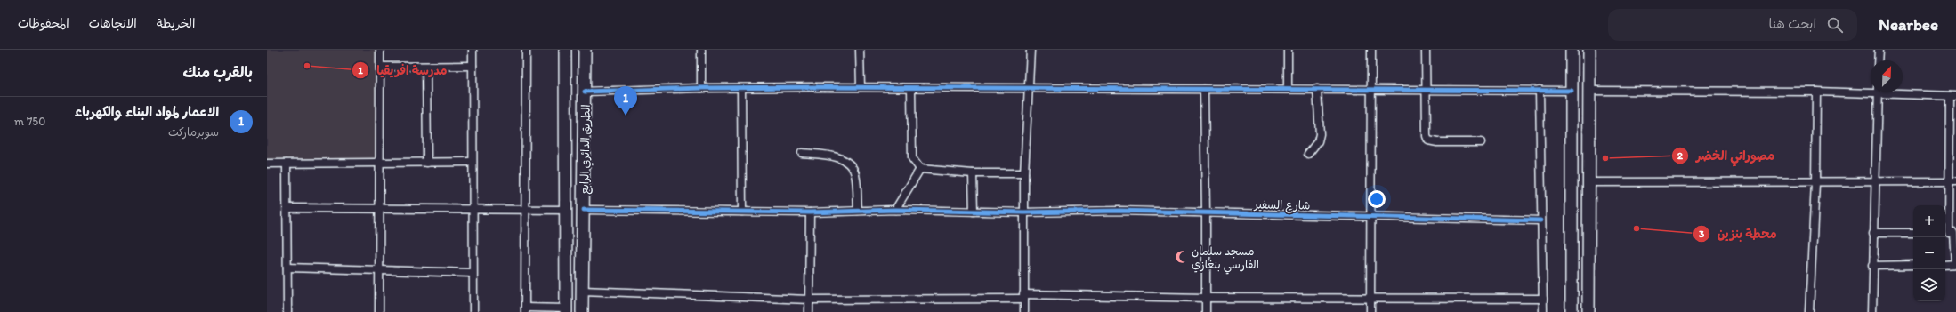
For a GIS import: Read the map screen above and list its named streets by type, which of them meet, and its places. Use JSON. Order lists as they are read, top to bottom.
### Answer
{
  "streets": {
    "main road": ["الطريق الدائري الرابع"],
    "street": ["شارع السفير"]
  },
  "crossings": [
    ["الطريق الدائري الرابع", "شارع السفير"]
  ],
  "places": {
    "other": ["مدرسة افريقيا", "مصوراتي الخضر", "محطة بنزين"],
    "mosque": ["مسجد سلمان الفارسي بنغازي"]
  },
  "north": "top right",
  "page": {
    "header": "Nearbee",
    "search": "ابحث هنا",
    "nav": ["الخريطة", "الاتجاهات", "المحفوظات"],
    "heading": "بالقرب منك",
    "pins": "1",
    "list": [
      {
        "mark": "1",
        "name": "الاعمار لمواد البناء والكهرباء",
        "note": "سوبرماركت",
        "value": "750 m"
      }
    ],
    "map_buttons": ["+", "−"]
  }
}
